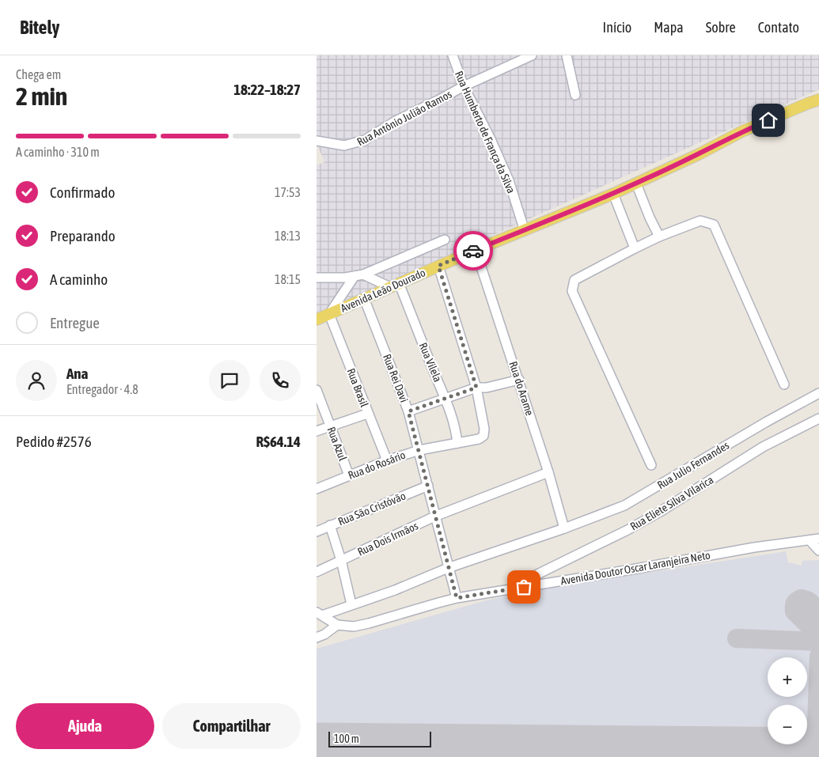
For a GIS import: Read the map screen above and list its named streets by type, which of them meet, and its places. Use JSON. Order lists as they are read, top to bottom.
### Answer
{
  "streets": {
    "main road": ["Avenida Leão Dourado"],
    "street": [
      "Rua Antônio Julião Ramos",
      "Rua Humberto de França da Silva",
      "Rua Vilela",
      "Rua Rei Davi",
      "Rua Brasil",
      "Rua do Arame",
      "Rua Azul",
      "Rua do Rosário",
      "Rua Julio Fernandes",
      "Rua Eliete Silva Vilarica",
      "Rua São Cristóvão",
      "Rua Dois Irmãos",
      "Avenida Doutor Oscar Laranjeira Neto"
    ]
  },
  "crossings": [
    ["Rua Antônio Julião Ramos", "Rua Humberto de França da Silva"],
    ["Rua Humberto de França da Silva", "Avenida Leão Dourado"],
    ["Avenida Leão Dourado", "Rua Vilela"],
    ["Avenida Leão Dourado", "Rua Rei Davi"],
    ["Avenida Leão Dourado", "Rua Brasil"],
    ["Avenida Leão Dourado", "Rua do Arame"],
    ["Rua Vilela", "Rua do Rosário"],
    ["Rua Rei Davi", "Rua do Rosário"],
    ["Rua Rei Davi", "Rua Julio Fernandes"],
    ["Rua Rei Davi", "Rua São Cristóvão"],
    ["Rua Rei Davi", "Rua Dois Irmãos"],
    ["Rua Rei Davi", "Avenida Doutor Oscar Laranjeira Neto"],
    ["Rua Brasil", "Rua do Rosário"],
    ["Rua do Arame", "Rua Julio Fernandes"],
    ["Rua do Arame", "Rua Dois Irmãos"],
    ["Rua Azul", "Rua do Rosário"],
    ["Rua Julio Fernandes", "Avenida Doutor Oscar Laranjeira Neto"],
    ["Rua Eliete Silva Vilarica", "Avenida Doutor Oscar Laranjeira Neto"]
  ],
  "scale_bar": "100 m",
  "page": {
    "header": "Bitely",
    "nav": [
      "Início",
      "Mapa",
      "Sobre",
      "Contato"
    ],
    "heading": ["2 min", "Chega em", "18:22–18:27"],
    "panel": [
      "Ana",
      "Entregador · 4.8",
      "Pedido #2576",
      "R$64.14"
    ],
    "bar": "A caminho · 310 m",
    "list": [
      ["Confirmado", "17:53"],
      ["Preparando", "18:13"],
      ["A caminho", "18:15"],
      "Entregue"
    ],
    "map_buttons": ["+", "−"],
    "buttons": ["Ajuda", "Compartilhar"],
    "scale": "100 m"
  }
}
